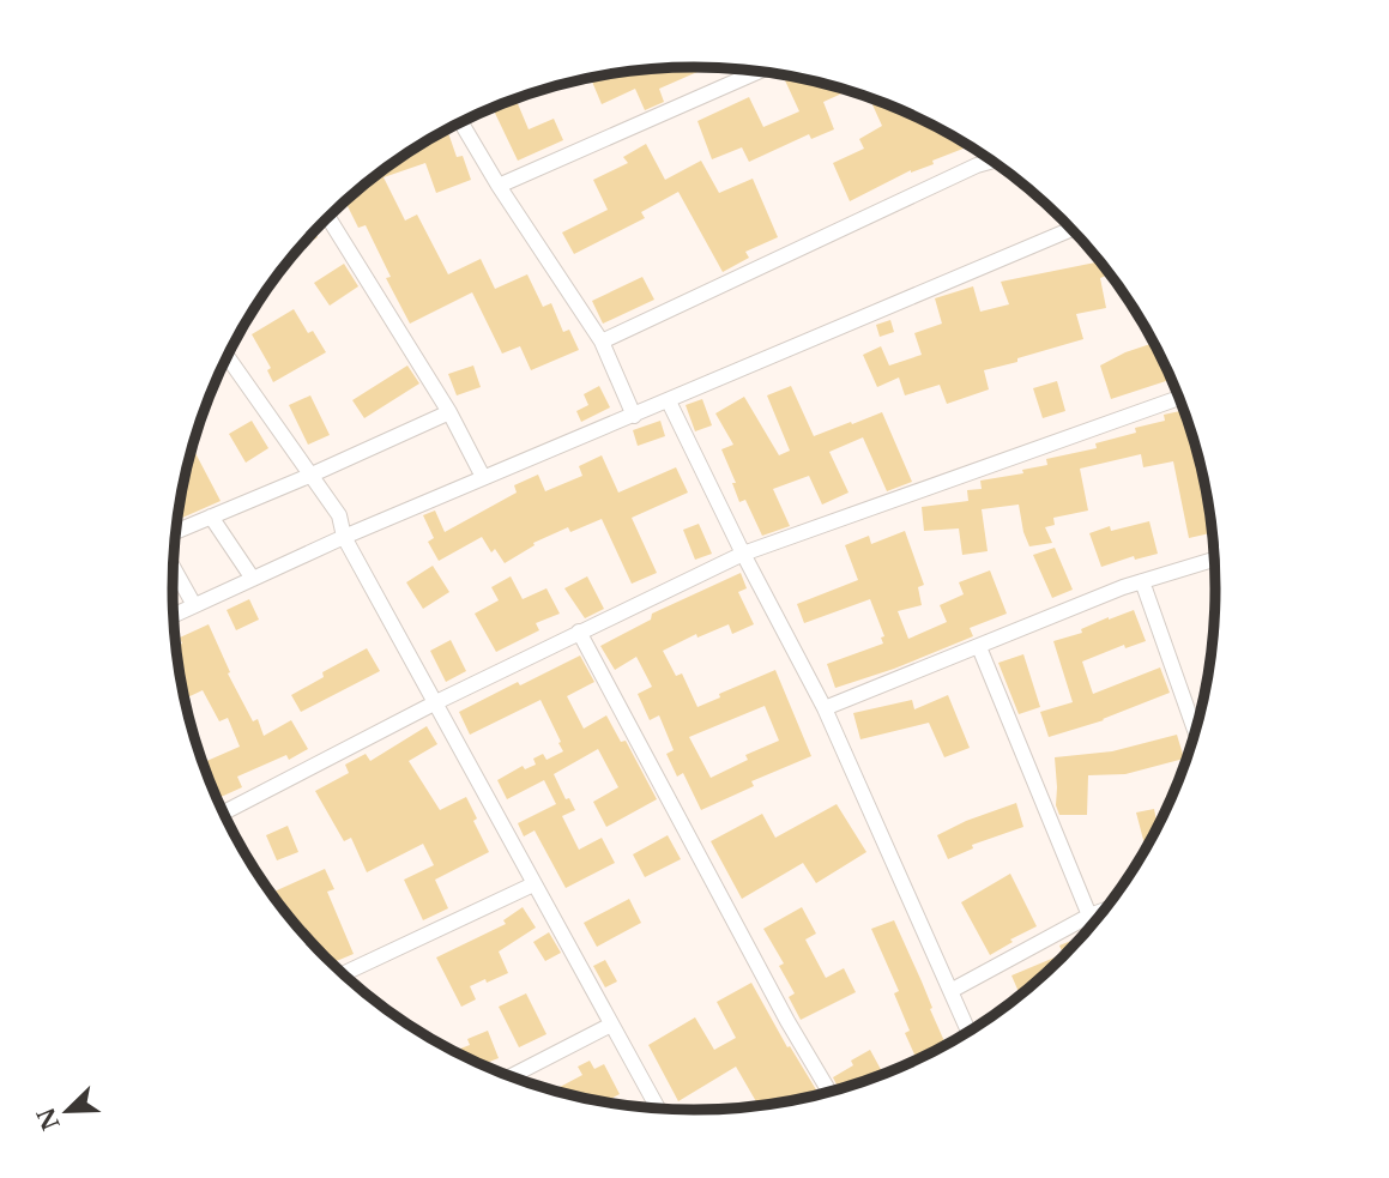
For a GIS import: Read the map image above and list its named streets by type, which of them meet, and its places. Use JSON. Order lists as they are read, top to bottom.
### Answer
{
  "north": "bottom left"
}
